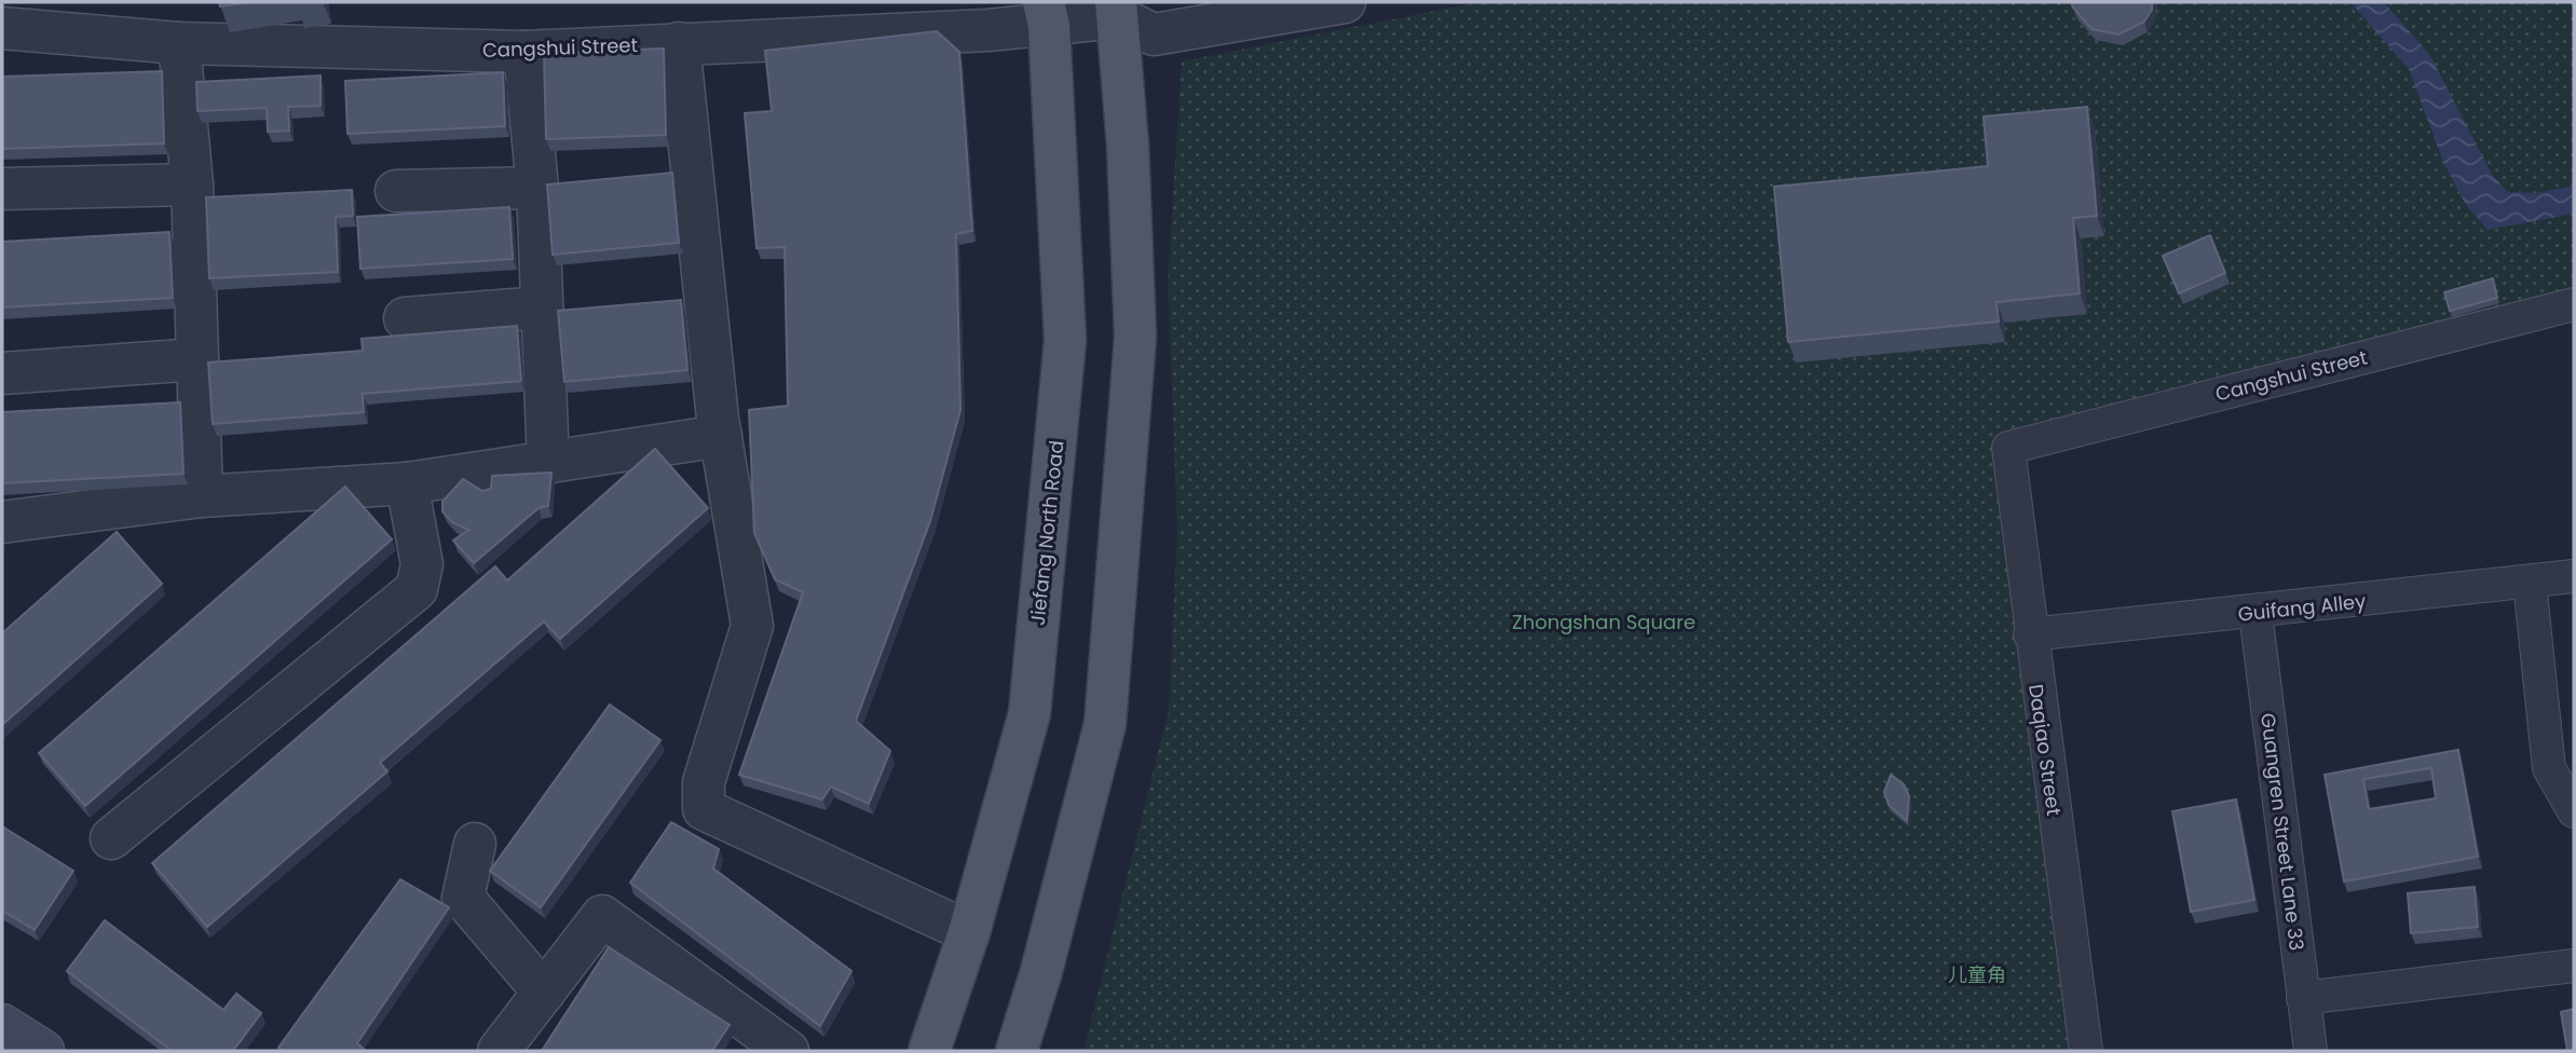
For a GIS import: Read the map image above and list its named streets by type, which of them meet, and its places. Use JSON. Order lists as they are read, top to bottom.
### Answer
{
  "streets": {
    "main road": ["Jiefang North Road"],
    "street": [
      "Cangshui Street",
      "Guifang Alley",
      "Daqiao Street",
      "Guangren Street Lane 33"
    ]
  },
  "crossings": [
    ["Cangshui Street", "Jiefang North Road"],
    ["Cangshui Street", "Daqiao Street"],
    ["Guifang Alley", "Daqiao Street"],
    ["Guifang Alley", "Guangren Street Lane 33"]
  ],
  "parks": ["Zhongshan Square", "儿童角"]
}
